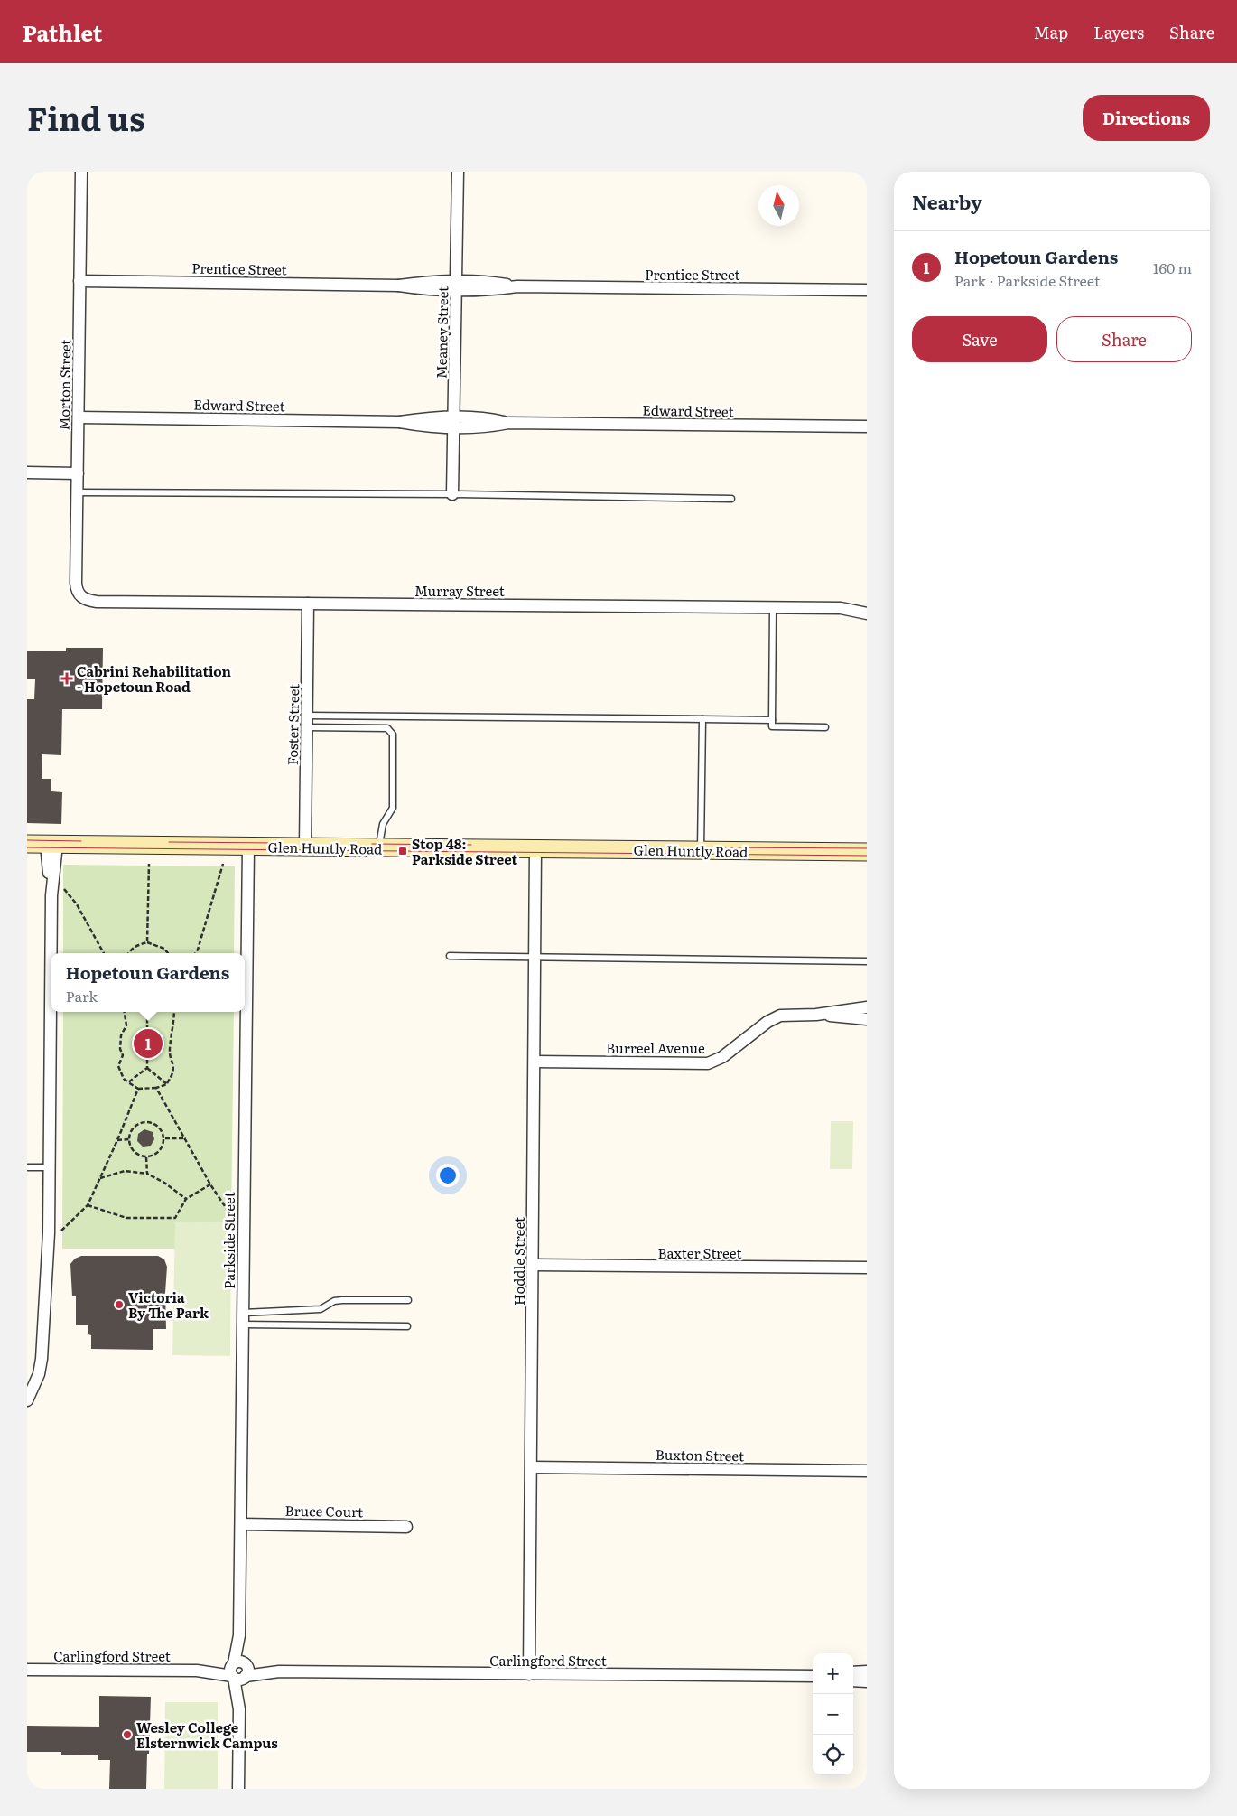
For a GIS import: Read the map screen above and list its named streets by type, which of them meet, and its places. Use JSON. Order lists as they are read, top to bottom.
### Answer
{
  "streets": {
    "street": [
      "Prentice Street",
      "Meaney Street",
      "Morton Street",
      "Edward Street",
      "Murray Street",
      "Foster Street",
      "Glen Huntly Road",
      "Burreel Avenue",
      "Parkside Street",
      "Baxter Street",
      "Hoddle Street",
      "Buxton Street",
      "Bruce Court",
      "Carlingford Street"
    ]
  },
  "crossings": [
    ["Prentice Street", "Meaney Street"],
    ["Prentice Street", "Morton Street"],
    ["Meaney Street", "Edward Street"],
    ["Morton Street", "Edward Street"],
    ["Morton Street", "Murray Street"],
    ["Murray Street", "Foster Street"],
    ["Foster Street", "Glen Huntly Road"],
    ["Glen Huntly Road", "Parkside Street"],
    ["Glen Huntly Road", "Hoddle Street"],
    ["Burreel Avenue", "Hoddle Street"],
    ["Parkside Street", "Bruce Court"],
    ["Parkside Street", "Carlingford Street"],
    ["Baxter Street", "Hoddle Street"],
    ["Hoddle Street", "Buxton Street"],
    ["Hoddle Street", "Carlingford Street"]
  ],
  "places": {
    "health": ["Cabrini Rehabilitation - Hopetoun Road"],
    "transit": ["Stop 48: Parkside Street"],
    "other": ["Victoria By The Park", "Wesley College Elsternwick Campus"]
  },
  "north": "top",
  "page": {
    "header": "Pathlet",
    "nav": ["Map", "Layers", "Share"],
    "title": "Find us",
    "buttons": [
      "Directions",
      ["Save", "Share"]
    ],
    "heading": "Nearby",
    "list": [
      {
        "mark": "1",
        "name": "Hopetoun Gardens",
        "note": "Park · Parkside Street",
        "value": "160 m"
      }
    ],
    "popup": ["Hopetoun Gardens", "Park"],
    "pins": "1",
    "map_buttons": ["+", "−"]
  }
}
